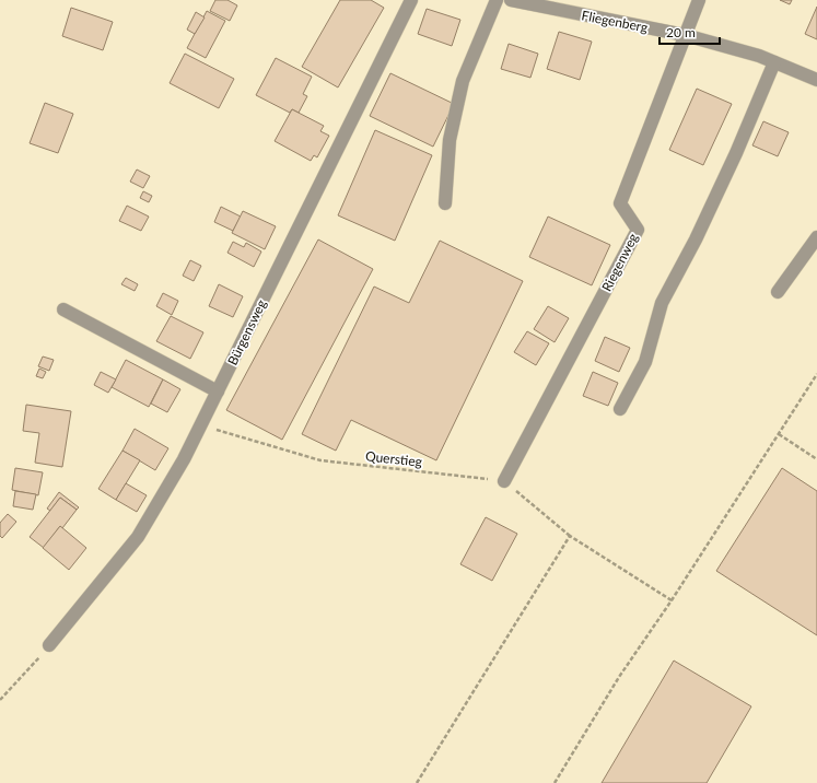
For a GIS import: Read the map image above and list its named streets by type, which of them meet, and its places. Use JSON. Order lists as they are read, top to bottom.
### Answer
{
  "streets": {
    "street": ["Fliegenberg", "Riegenweg", "Bürgensweg"],
    "path": ["Querstieg"]
  },
  "crossings": [
    ["Fliegenberg", "Riegenweg"],
    ["Riegenweg", "Querstieg"],
    ["Bürgensweg", "Querstieg"]
  ],
  "scale_bar": "20 m"
}
